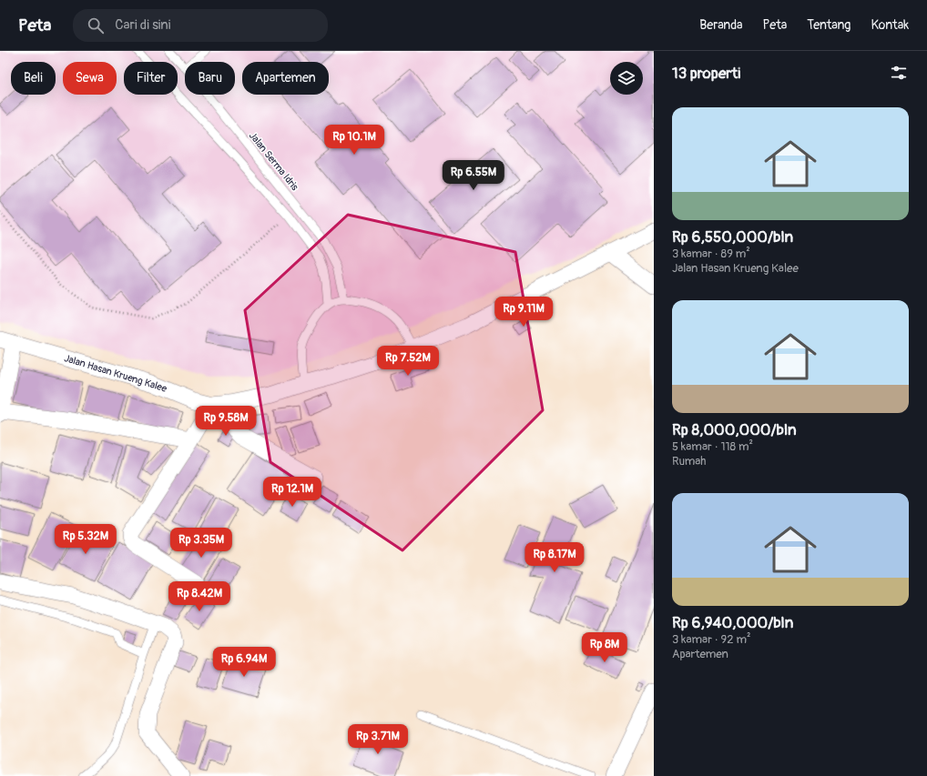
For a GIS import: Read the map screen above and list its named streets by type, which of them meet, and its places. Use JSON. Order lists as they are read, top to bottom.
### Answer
{
  "streets": {
    "street": ["Jalan Hasan Krueng Kalee"],
    "lane": ["Jalan Serma Idris"]
  },
  "page": {
    "header": "Peta",
    "search": "Cari di sini",
    "nav": [
      "Beranda",
      "Peta",
      "Tentang",
      "Kontak"
    ],
    "heading": "13 properti",
    "chip": [
      "Beli",
      "Sewa",
      "Filter",
      "Baru",
      "Apartemen"
    ],
    "list": [
      {
        "name": "Rp 6,550,000/bln",
        "note": "3 kamar · 89 m² · Jalan Hasan Krueng Kalee"
      },
      {
        "name": "Rp 8,000,000/bln",
        "note": "5 kamar · 118 m² · Rumah"
      },
      {
        "name": "Rp 6,940,000/bln",
        "note": "3 kamar · 92 m² · Apartemen"
      }
    ],
    "price": [
      "Rp 10.1M",
      "Rp 6.55M",
      "Rp 9.11M",
      "Rp 7.52M",
      "Rp 9.58M",
      "Rp 12.1M",
      "Rp 5.32M",
      "Rp 3.35M",
      "Rp 8.17M",
      "Rp 8.42M",
      "Rp 8M",
      "Rp 6.94M",
      "Rp 3.71M"
    ]
  }
}
